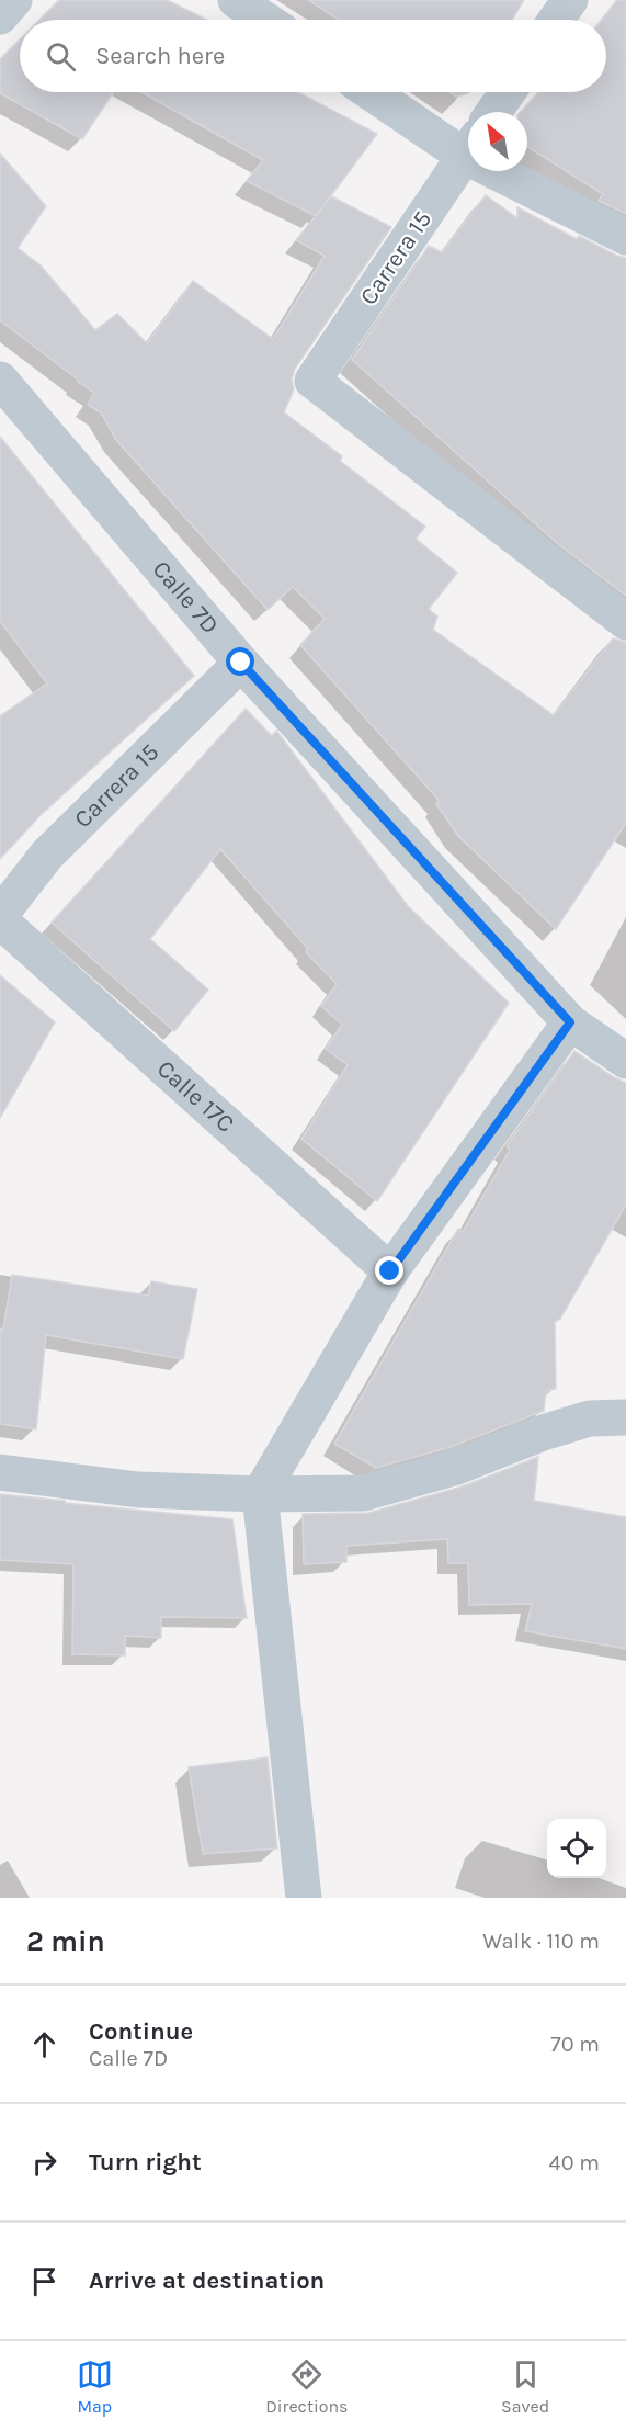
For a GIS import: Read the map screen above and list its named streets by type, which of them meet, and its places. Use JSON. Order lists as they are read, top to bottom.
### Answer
{
  "streets": {
    "street": ["Carrera 15", "Calle 7D", "Calle 17C"]
  },
  "crossings": [
    ["Carrera 15", "Calle 7D"]
  ],
  "north": "top left",
  "page": {
    "search": "Search here",
    "heading": ["2 min", "Walk · 110 m"],
    "list": [
      ["Continue", "Calle 7D", "70 m"],
      ["Turn right", "40 m"],
      "Arrive at destination"
    ],
    "nav": ["Map", "Directions", "Saved"]
  }
}
